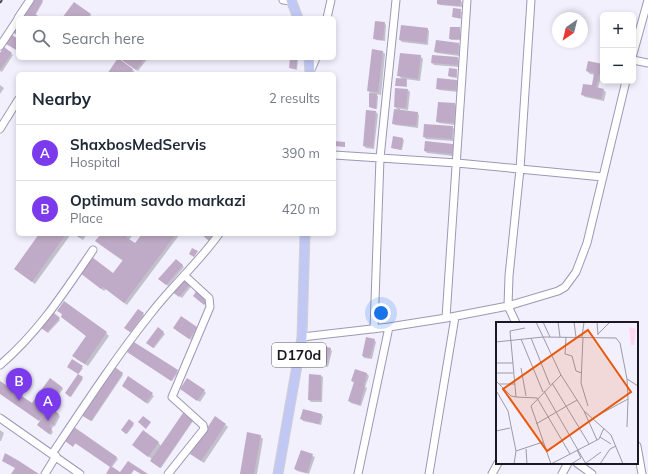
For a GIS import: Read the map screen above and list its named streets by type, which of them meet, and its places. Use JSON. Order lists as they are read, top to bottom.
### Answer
{
  "streets": {
    "main road": ["D170d"]
  },
  "north": "bottom left",
  "page": {
    "map_buttons": ["+", "−"],
    "search": "Search here",
    "heading": ["Nearby", "2 results"],
    "list": [
      {
        "mark": "A",
        "name": "ShaxbosMedServis",
        "note": "Hospital",
        "value": "390 m"
      },
      {
        "mark": "B",
        "name": "Optimum savdo markazi",
        "note": "Place",
        "value": "420 m"
      }
    ],
    "pins": ["B", "A"]
  }
}
